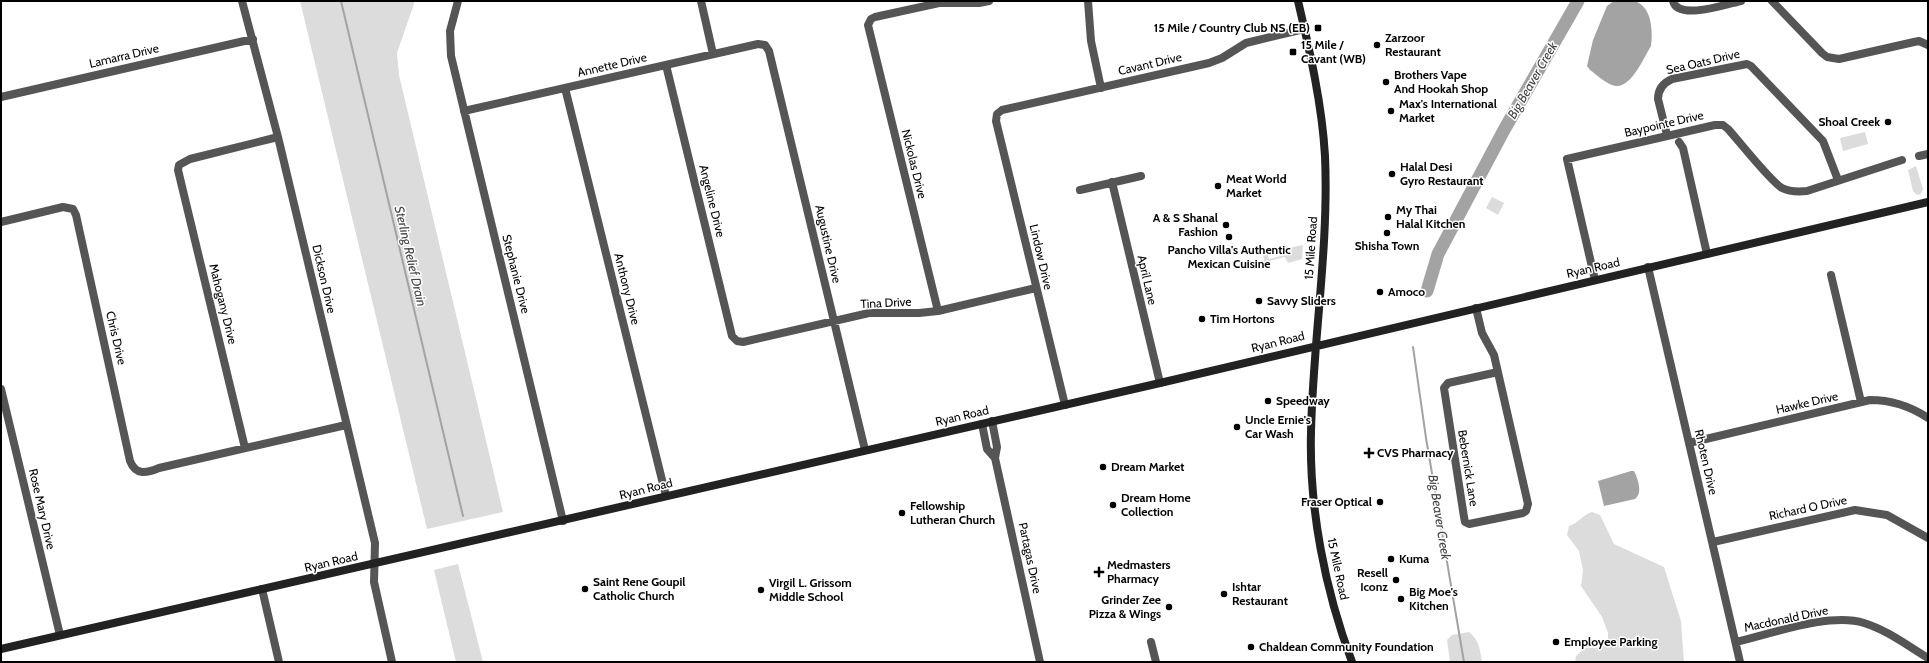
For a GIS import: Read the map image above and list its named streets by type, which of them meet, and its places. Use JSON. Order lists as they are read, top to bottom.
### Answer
{
  "streets": {
    "main road": ["15 Mile Road", "Ryan Road"],
    "street": [
      "Lamarra Drive",
      "Sea Oats Drive",
      "Cavant Drive",
      "Annette Drive",
      "Baypointe Drive",
      "Nickolas Drive",
      "Angeline Drive",
      "Augustine Drive",
      "Lindow Drive",
      "Stephanie Drive",
      "Dickson Drive",
      "April Lane",
      "Anthony Drive",
      "Tina Drive",
      "Mahogany Drive",
      "Chris Drive",
      "Hawke Drive",
      "Rhoten Drive",
      "Bebernick Lane",
      "Richard O Drive",
      "Rose Mary Drive",
      "Partagas Drive",
      "Macdonald Drive"
    ]
  },
  "crossings": [
    ["Lamarra Drive", "Dickson Drive"],
    ["Sea Oats Drive", "Baypointe Drive"],
    ["Cavant Drive", "15 Mile Road"],
    ["Cavant Drive", "Lindow Drive"],
    ["Annette Drive", "Angeline Drive"],
    ["Annette Drive", "Augustine Drive"],
    ["Annette Drive", "Stephanie Drive"],
    ["Annette Drive", "Anthony Drive"],
    ["Baypointe Drive", "Ryan Road"],
    ["Nickolas Drive", "Tina Drive"],
    ["Angeline Drive", "Tina Drive"],
    ["Augustine Drive", "Ryan Road"],
    ["Augustine Drive", "Tina Drive"],
    ["15 Mile Road", "Ryan Road"],
    ["Lindow Drive", "Ryan Road"],
    ["Lindow Drive", "Tina Drive"],
    ["Ryan Road", "Stephanie Drive"],
    ["Ryan Road", "Dickson Drive"],
    ["Ryan Road", "April Lane"],
    ["Ryan Road", "Anthony Drive"],
    ["Ryan Road", "Rhoten Drive"],
    ["Ryan Road", "Bebernick Lane"],
    ["Ryan Road", "Rose Mary Drive"],
    ["Dickson Drive", "Mahogany Drive"],
    ["Mahogany Drive", "Chris Drive"],
    ["Hawke Drive", "Rhoten Drive"],
    ["Rhoten Drive", "Richard O Drive"],
    ["Rhoten Drive", "Macdonald Drive"]
  ],
  "water": ["Big Beaver Creek", "Sterling Relief Drain"],
  "places": {
    "transit": ["15 Mile / Country Club NS (EB)", "15 Mile / Cavant (WB)"],
    "other": [
      "Zarzoor Restaurant",
      "Brothers Vape And Hookah Shop",
      "Max's International Market",
      "Shoal Creek",
      "Halal Desi Gyro Restaurant",
      "Meat World Market",
      "My Thai Halal Kitchen",
      "A & S Shanal Fashion",
      "Shisha Town",
      "Pancho Villa's Authentic Mexican Cuisine",
      "Amoco",
      "Savvy Sliders",
      "Tim Hortons",
      "Speedway",
      "Uncle Ernie's Car Wash",
      "Dream Market",
      "Fraser Optical",
      "Dream Home Collection",
      "Fellowship Lutheran Church",
      "Kuma",
      "Resell Iconz",
      "Saint Rene Goupil Catholic Church",
      "Virgil L. Grissom Middle School",
      "Ishtar Restaurant",
      "Big Moe's Kitchen",
      "Grinder Zee Pizza & Wings",
      "Employee Parking",
      "Chaldean Community Foundation"
    ],
    "health": ["CVS Pharmacy", "Medmasters Pharmacy"]
  }
}
